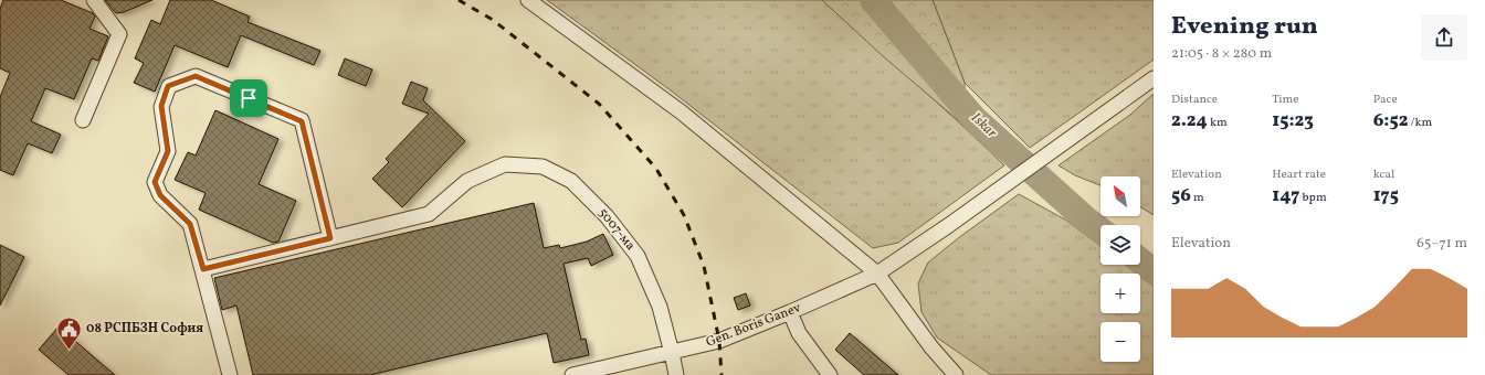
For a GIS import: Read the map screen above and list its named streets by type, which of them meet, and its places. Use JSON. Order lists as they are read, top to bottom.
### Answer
{
  "streets": {
    "street": ["5007-ма", "Gen. Boris Ganev"]
  },
  "crossings": [
    ["5007-ма", "Gen. Boris Ganev"]
  ],
  "water": ["Iskar"],
  "places": {
    "public building": ["08 РСПБЗН София"]
  },
  "north": "top left",
  "page": {
    "heading": ["Evening run", "21:05 · 8 × 280 m"],
    "stats": [
      ["Distance", "2.24 km"],
      ["Time", "15:23"],
      ["Pace", "6:52 /km"],
      ["Elevation", "56 m"],
      ["Heart rate", "147 bpm"],
      ["kcal", "175"]
    ],
    "map_buttons": ["+", "−"],
    "chart": ["Elevation", "65–71 m"]
  }
}
